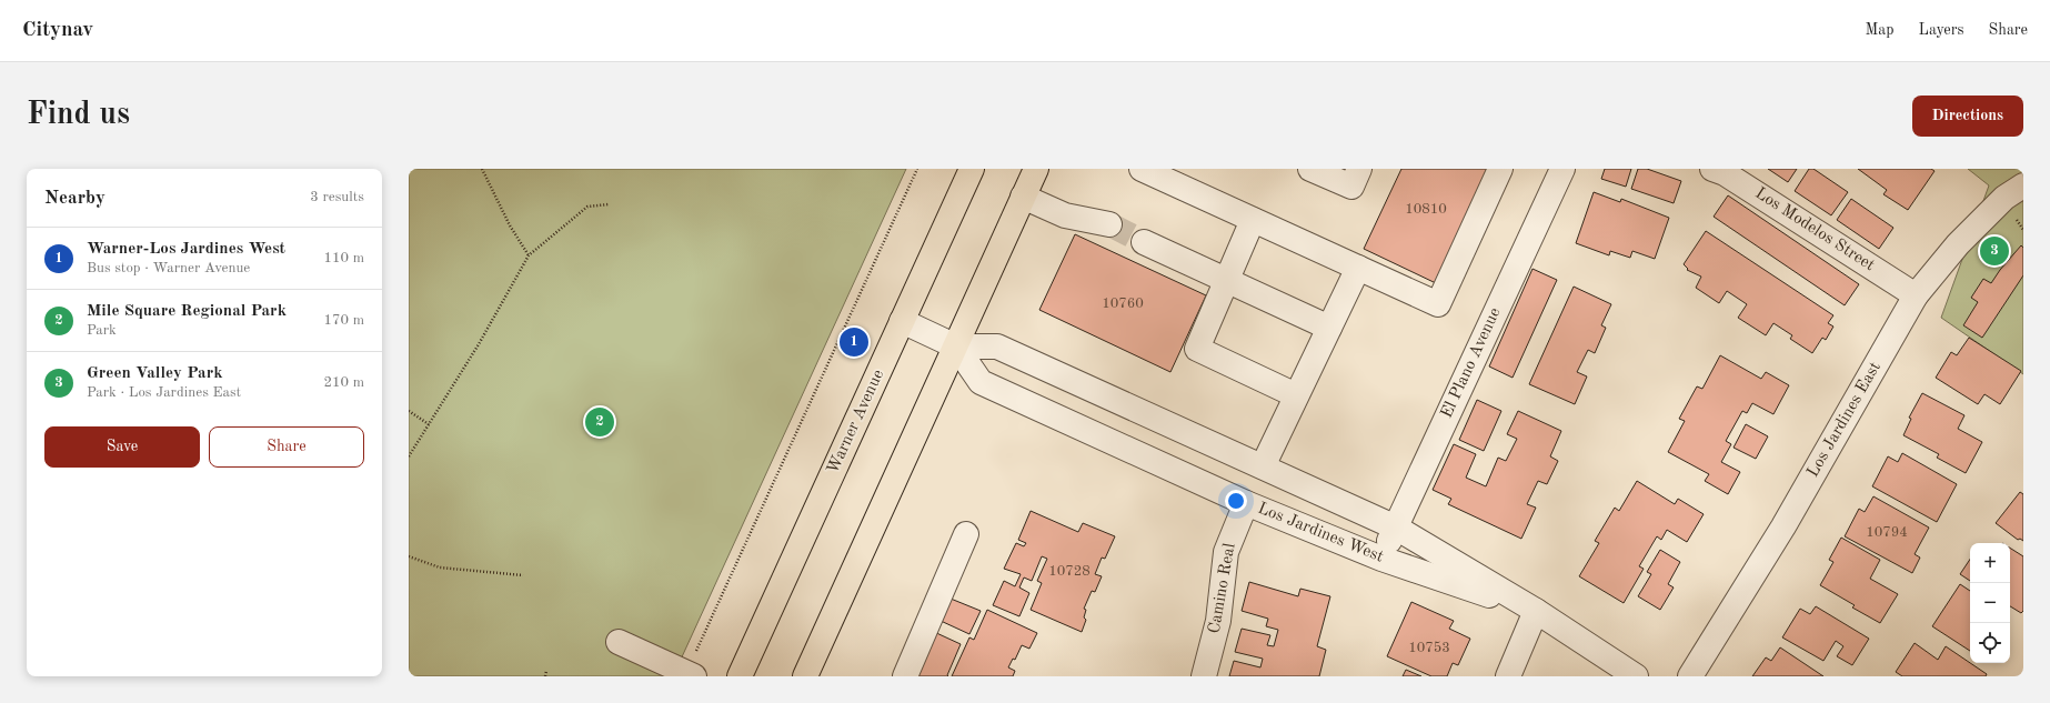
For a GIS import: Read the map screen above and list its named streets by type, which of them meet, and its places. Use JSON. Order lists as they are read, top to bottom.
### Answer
{
  "streets": {
    "main road": ["Warner Avenue"],
    "street": [
      "Los Modelos Street",
      "El Plano Avenue",
      "Los Jardines East",
      "Los Jardines West",
      "Camino Real"
    ]
  },
  "crossings": [
    ["Los Modelos Street", "Los Jardines East"],
    ["El Plano Avenue", "Los Jardines West"],
    ["Warner Avenue", "Los Jardines West"],
    ["Los Jardines West", "Camino Real"]
  ],
  "house_numbers": [
    "10810",
    "10760",
    "10794",
    "10728",
    "10753"
  ],
  "page": {
    "header": "Citynav",
    "nav": ["Map", "Layers", "Share"],
    "buttons": [
      "Directions",
      ["Save", "Share"]
    ],
    "title": "Find us",
    "heading": ["Nearby", "3 results"],
    "list": [
      {
        "mark": "1",
        "name": "Warner-Los Jardines West",
        "note": "Bus stop · Warner Avenue",
        "value": "110 m"
      },
      {
        "mark": "2",
        "name": "Mile Square Regional Park",
        "note": "Park",
        "value": "170 m"
      },
      {
        "mark": "3",
        "name": "Green Valley Park",
        "note": "Park · Los Jardines East",
        "value": "210 m"
      }
    ],
    "pins": ["3", "1", "2"],
    "map_buttons": ["+", "−"]
  }
}
